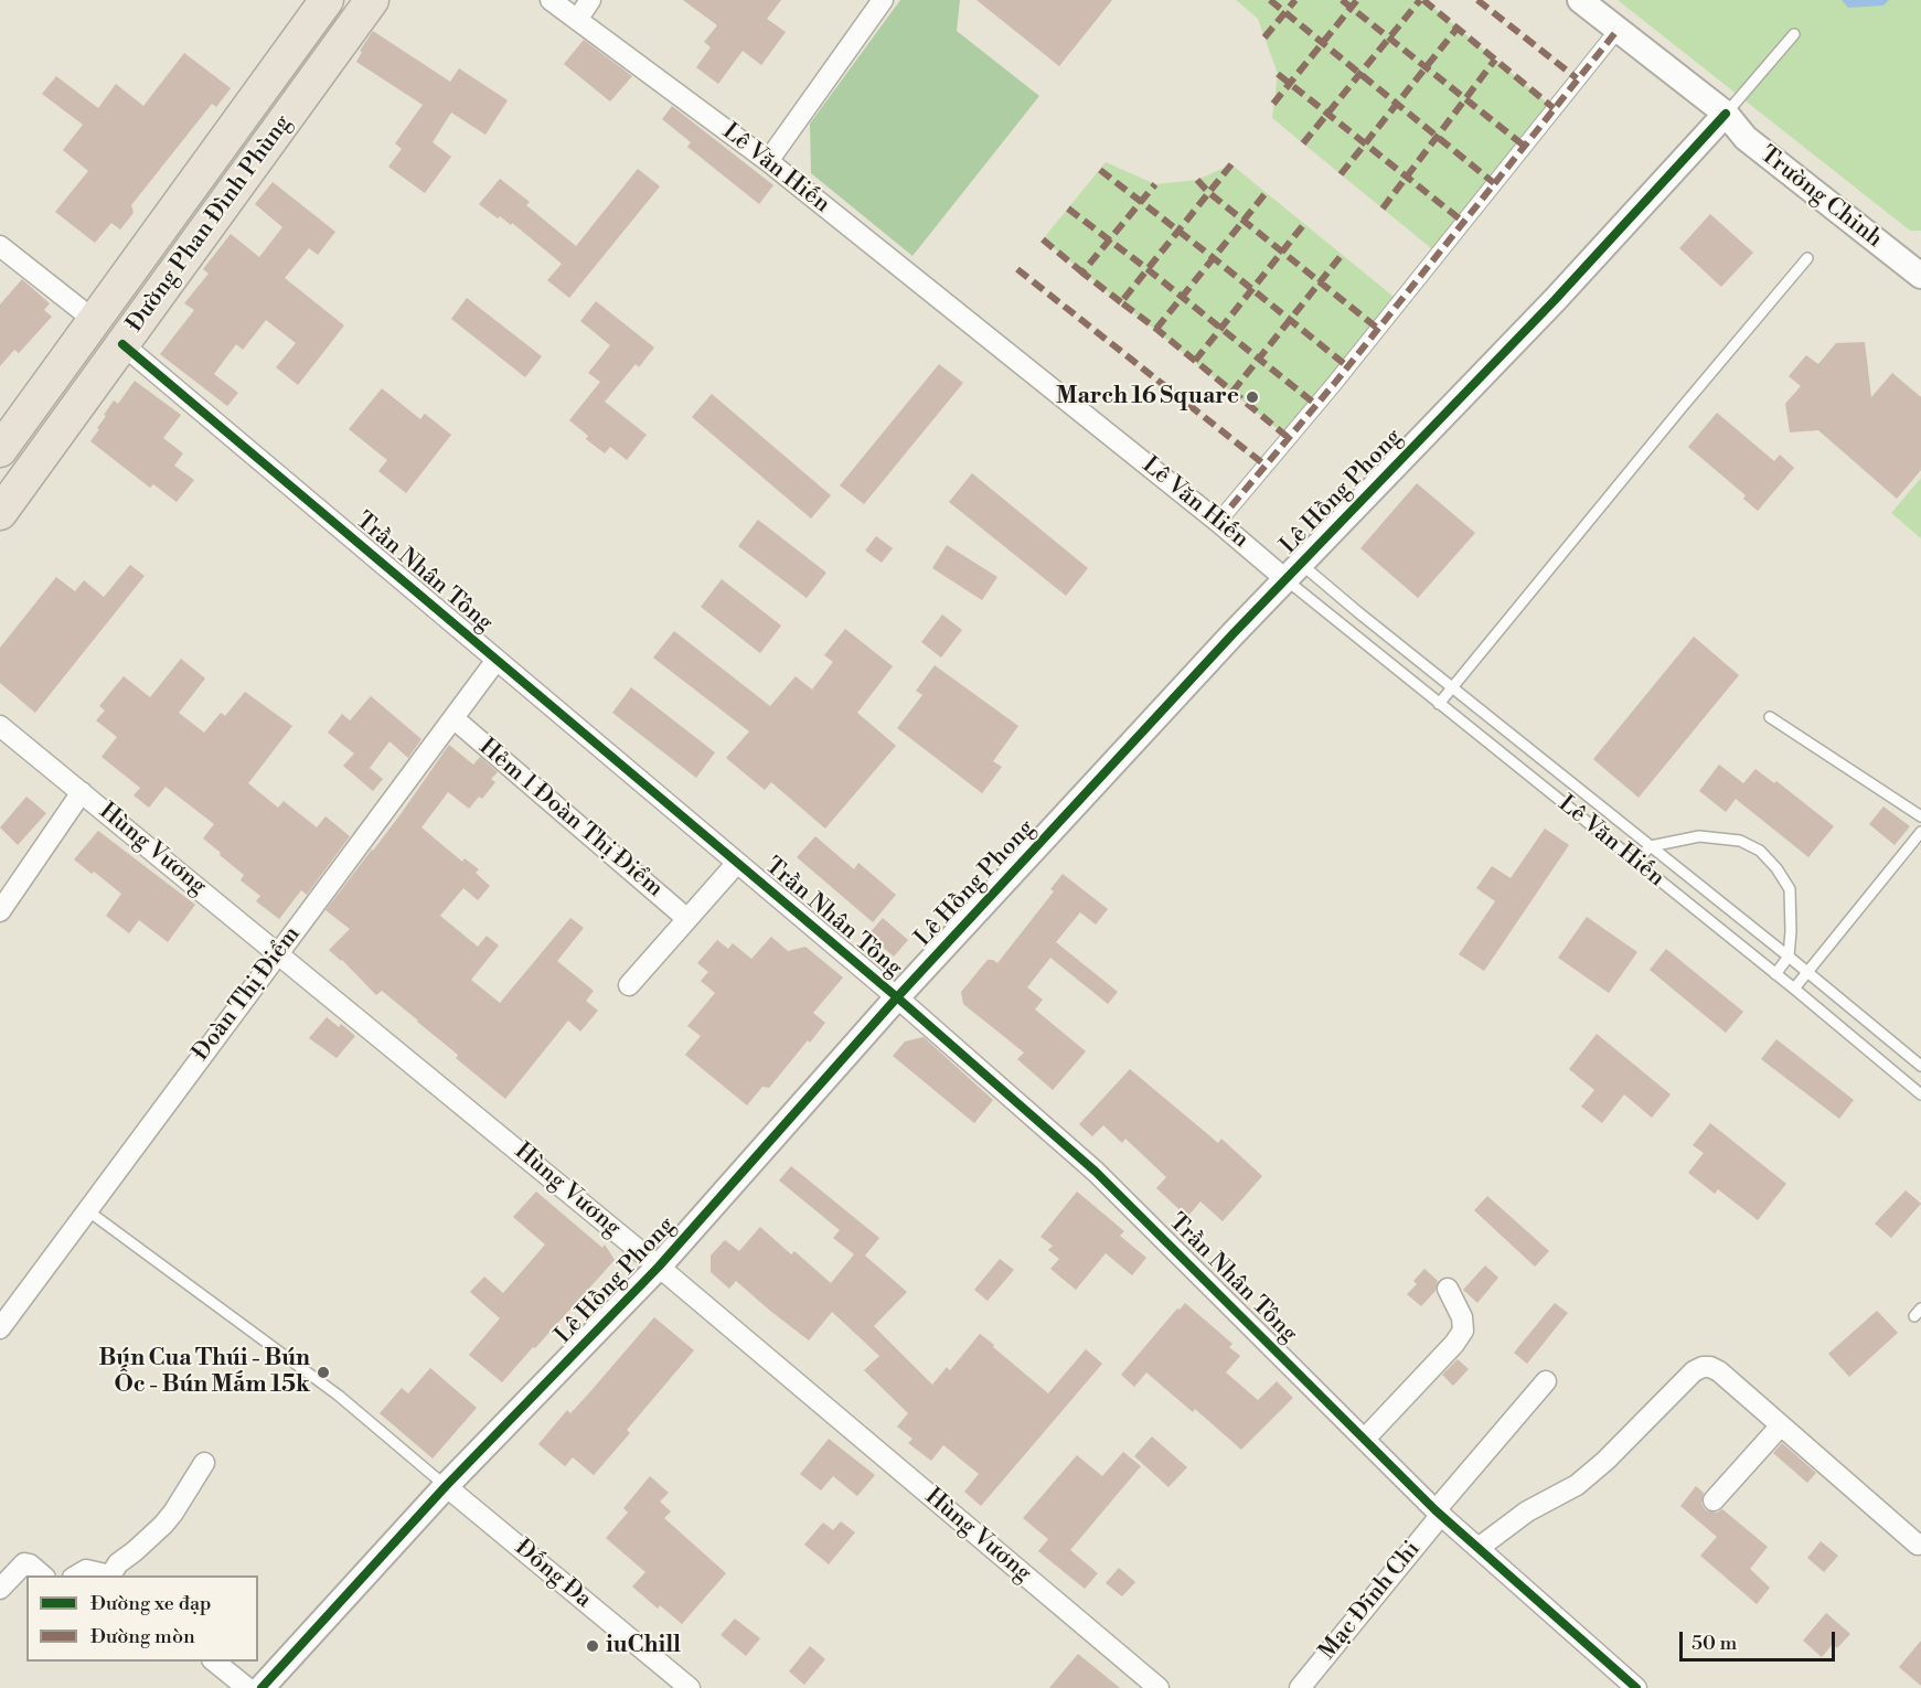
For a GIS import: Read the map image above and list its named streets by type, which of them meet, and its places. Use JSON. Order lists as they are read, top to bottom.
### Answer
{
  "streets": {
    "main road": ["Đường Phan Đình Phùng"],
    "street": [
      "Lê Văn Hiến",
      "Trường Chinh",
      "Lê Hồng Phong",
      "Trần Nhân Tông",
      "Hẻm 1 Đoàn Thị Điểm",
      "Hùng Vương",
      "Đoàn Thị Điểm",
      "Đống Đa",
      "Mạc Đĩnh Chi"
    ]
  },
  "crossings": [
    ["Lê Văn Hiến", "Lê Hồng Phong"],
    ["Trường Chinh", "Lê Hồng Phong"],
    ["Đường Phan Đình Phùng", "Trần Nhân Tông"],
    ["Lê Hồng Phong", "Trần Nhân Tông"],
    ["Lê Hồng Phong", "Hùng Vương"],
    ["Lê Hồng Phong", "Đống Đa"],
    ["Trần Nhân Tông", "Đoàn Thị Điểm"],
    ["Trần Nhân Tông", "Mạc Đĩnh Chi"],
    ["Hẻm 1 Đoàn Thị Điểm", "Đoàn Thị Điểm"],
    ["Hùng Vương", "Đoàn Thị Điểm"]
  ],
  "places": ["March 16 Square", "Bún Cua Thúi - Bún Ốc - Bún Mắm 15k", "iuChill"],
  "legend": ["Đường xe đạp", "Đường mòn"],
  "scale_bar": "50 m"
}
